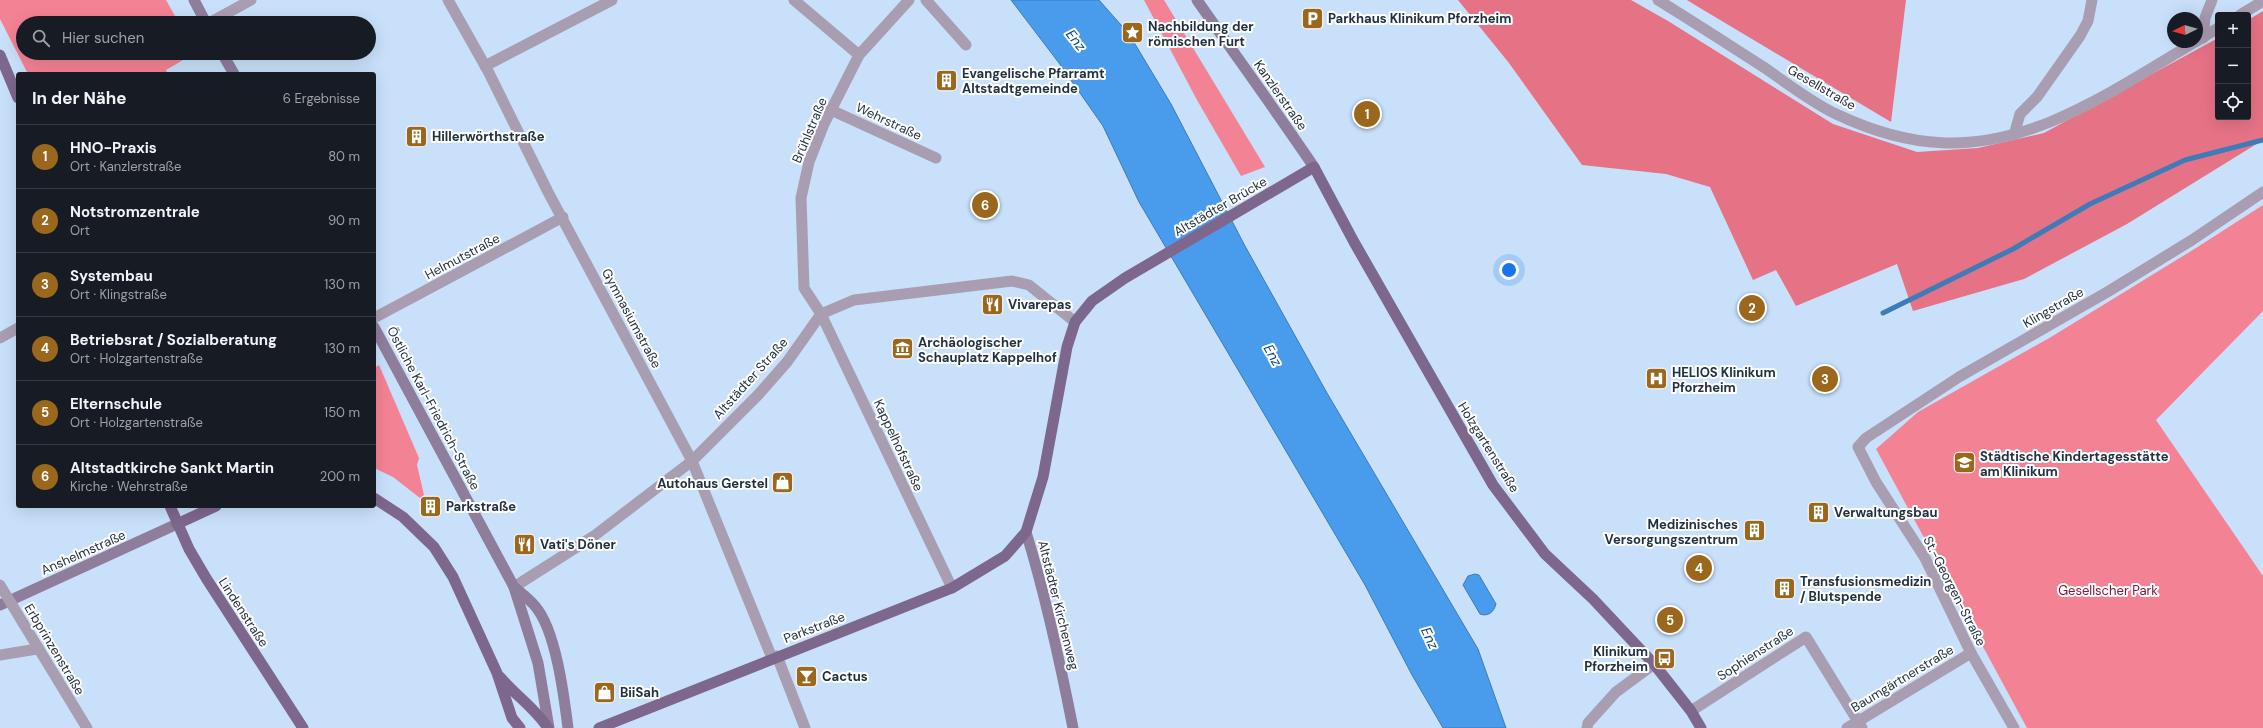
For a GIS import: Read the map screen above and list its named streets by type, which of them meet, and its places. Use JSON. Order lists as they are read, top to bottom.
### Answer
{
  "streets": {
    "main road": [
      "Kanzlerstraße",
      "Altstädter Brücke",
      "Östliche Karl-Friedrich-Straße",
      "Holzgartenstraße",
      "Anshelmstraße",
      "Altstädter Kirchenweg",
      "Lindenstraße",
      "Parkstraße"
    ],
    "street": [
      "Gesellstraße",
      "Wehrstraße",
      "Brühlstraße",
      "Helmutstraße",
      "Klingstraße",
      "Gymnasiumstraße",
      "Altstädter Straße",
      "Kappelhofstraße",
      "St.-Georgen-Straße",
      "Erbprinzenstraße",
      "Sophienstraße",
      "Baumgärtnerstraße"
    ]
  },
  "crossings": [
    ["Kanzlerstraße", "Altstädter Brücke"],
    ["Kanzlerstraße", "Holzgartenstraße"],
    ["Wehrstraße", "Brühlstraße"],
    ["Brühlstraße", "Altstädter Straße"],
    ["Brühlstraße", "Kappelhofstraße"],
    ["Altstädter Brücke", "Holzgartenstraße"],
    ["Altstädter Brücke", "Altstädter Kirchenweg"],
    ["Helmutstraße", "Gymnasiumstraße"],
    ["Klingstraße", "St.-Georgen-Straße"],
    ["Gymnasiumstraße", "Altstädter Straße"],
    ["Gymnasiumstraße", "Parkstraße"],
    ["Altstädter Straße", "Östliche Karl-Friedrich-Straße"],
    ["Altstädter Straße", "Kappelhofstraße"],
    ["Kappelhofstraße", "Parkstraße"],
    ["Holzgartenstraße", "Sophienstraße"],
    ["Anshelmstraße", "Lindenstraße"],
    ["St.-Georgen-Straße", "Baumgärtnerstraße"],
    ["Altstädter Kirchenweg", "Parkstraße"],
    ["Sophienstraße", "Baumgärtnerstraße"]
  ],
  "water": ["Enz"],
  "parks": ["Gesellscher Park"],
  "places": {
    "parking": ["Parkhaus Klinikum Pforzheim"],
    "place": ["Nachbildung der römischen Furt"],
    "building": [
      "Evangelische Pfarramt Altstadtgemeinde",
      "Hillerwörthstraße",
      "Parkstraße",
      "Verwaltungsbau",
      "Medizinisches Versorgungszentrum",
      "Transfusionsmedizin / Blutspende"
    ],
    "restaurant": ["Vivarepas", "Vati's Döner"],
    "museum": ["Archäologischer Schauplatz Kappelhof"],
    "hospital": ["HELIOS Klinikum Pforzheim"],
    "school or university": ["Städtische Kindertagesstätte am Klinikum"],
    "shop": ["Autohaus Gerstel", "BiiSah"],
    "bus stop": ["Klinikum Pforzheim"],
    "bar": ["Cactus"]
  },
  "north": "left",
  "page": {
    "map_buttons": ["+", "−"],
    "search": "Hier suchen",
    "heading": ["In der Nähe", "6 Ergebnisse"],
    "pins": [
      "1",
      "6",
      "2",
      "3",
      "4",
      "5"
    ],
    "list": [
      {
        "mark": "1",
        "name": "HNO-Praxis",
        "note": "Ort · Kanzlerstraße",
        "value": "80 m"
      },
      {
        "mark": "2",
        "name": "Notstromzentrale",
        "note": "Ort",
        "value": "90 m"
      },
      {
        "mark": "3",
        "name": "Systembau",
        "note": "Ort · Klingstraße",
        "value": "130 m"
      },
      {
        "mark": "4",
        "name": "Betriebsrat / Sozialberatung",
        "note": "Ort · Holzgartenstraße",
        "value": "130 m"
      },
      {
        "mark": "5",
        "name": "Elternschule",
        "note": "Ort · Holzgartenstraße",
        "value": "150 m"
      },
      {
        "mark": "6",
        "name": "Altstadtkirche Sankt Martin",
        "note": "Kirche · Wehrstraße",
        "value": "200 m"
      }
    ]
  }
}
